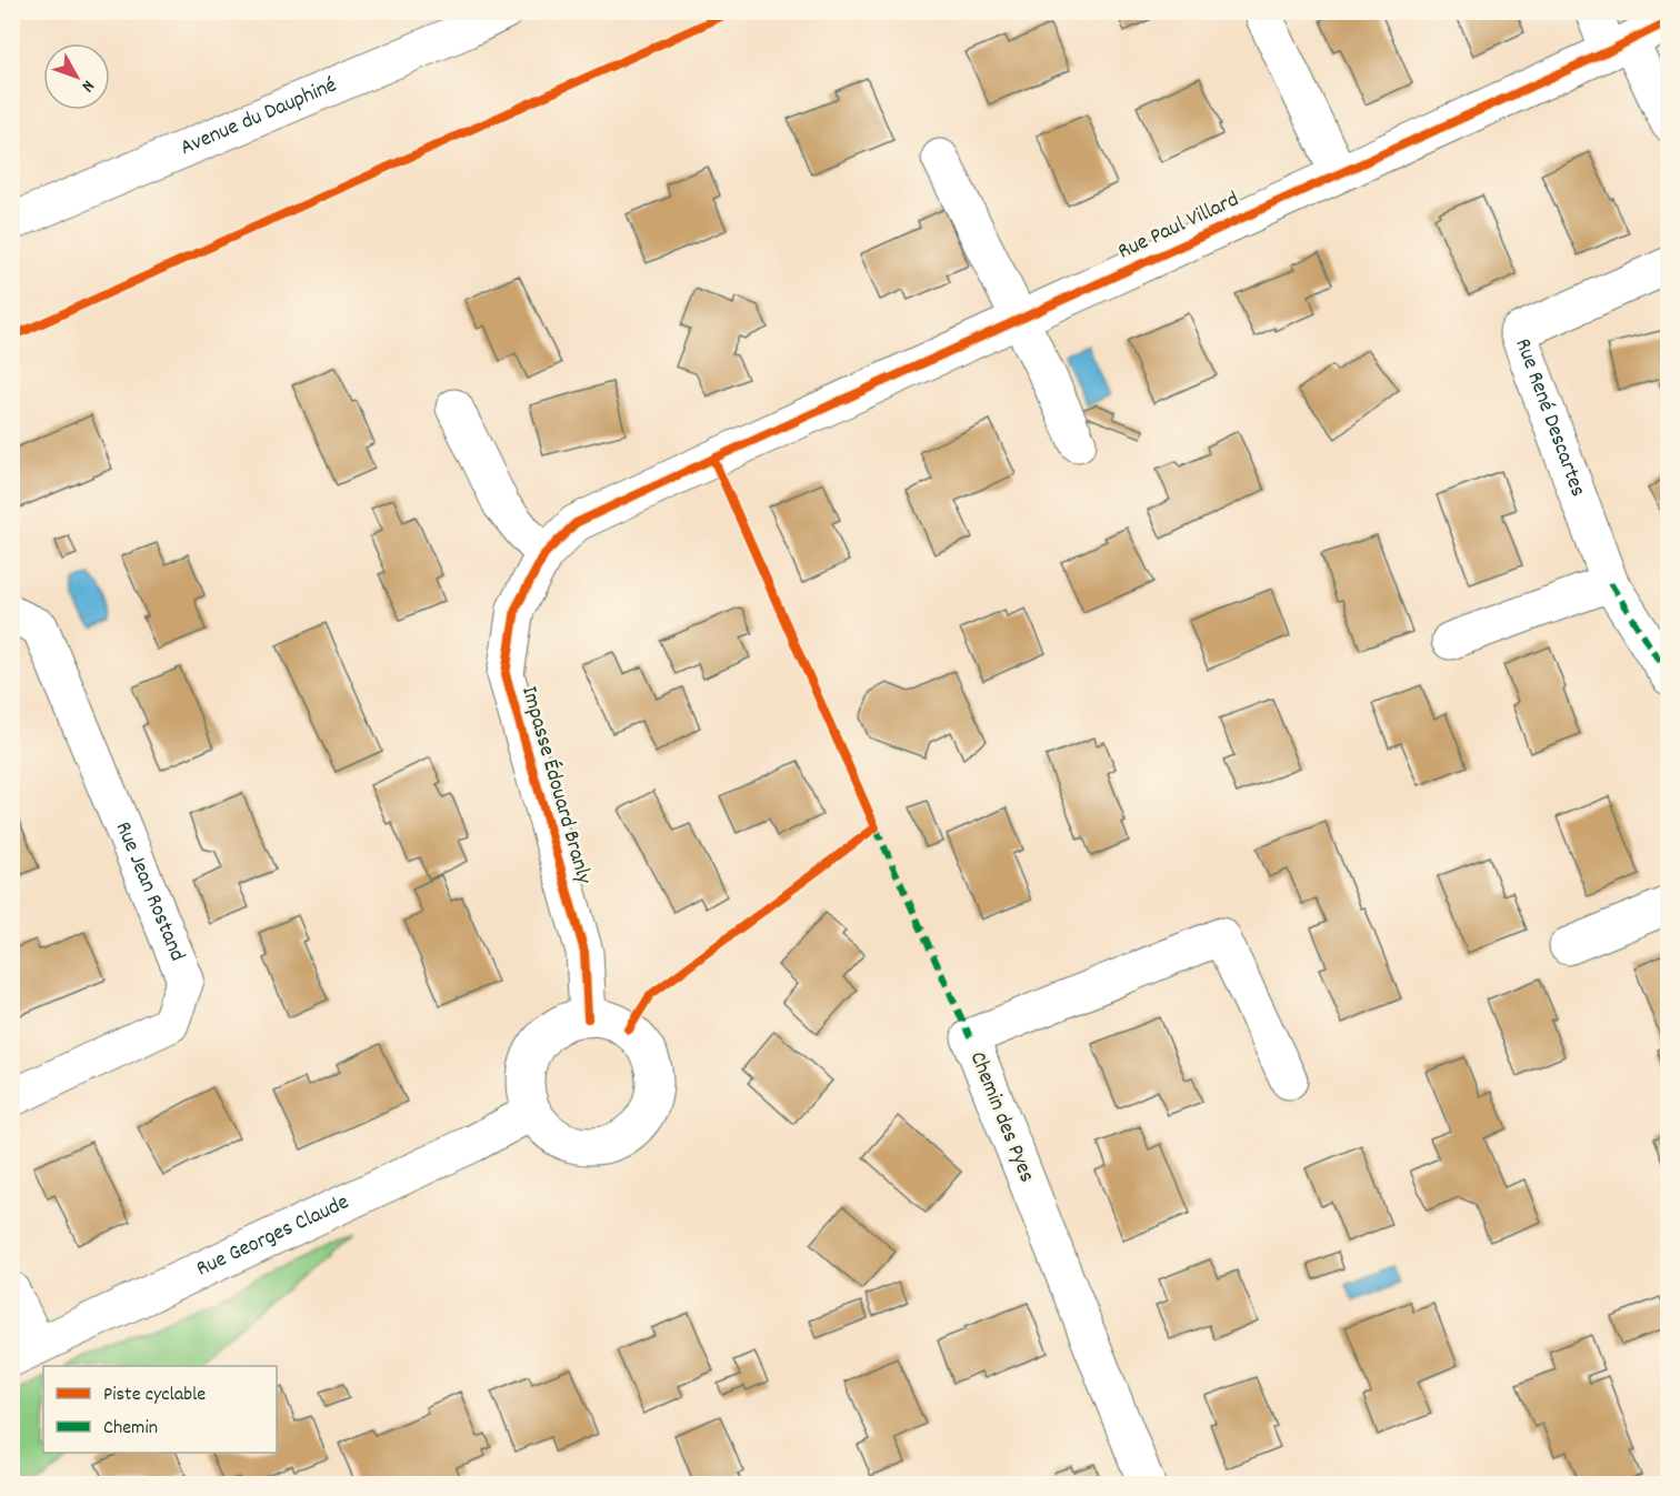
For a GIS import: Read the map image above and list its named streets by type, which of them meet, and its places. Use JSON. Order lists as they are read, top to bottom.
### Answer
{
  "streets": {
    "street": [
      "Avenue du Dauphiné",
      "Rue Paul Villard",
      "Rue René Descartes",
      "Impasse Édouard Branly",
      "Rue Jean Rostand",
      "Chemin des Pyes",
      "Rue Georges Claude"
    ]
  },
  "crossings": [
    ["Rue Paul Villard", "Impasse Édouard Branly"],
    ["Impasse Édouard Branly", "Rue Georges Claude"]
  ],
  "legend": ["Piste cyclable", "Chemin"],
  "north": "bottom right"
}
